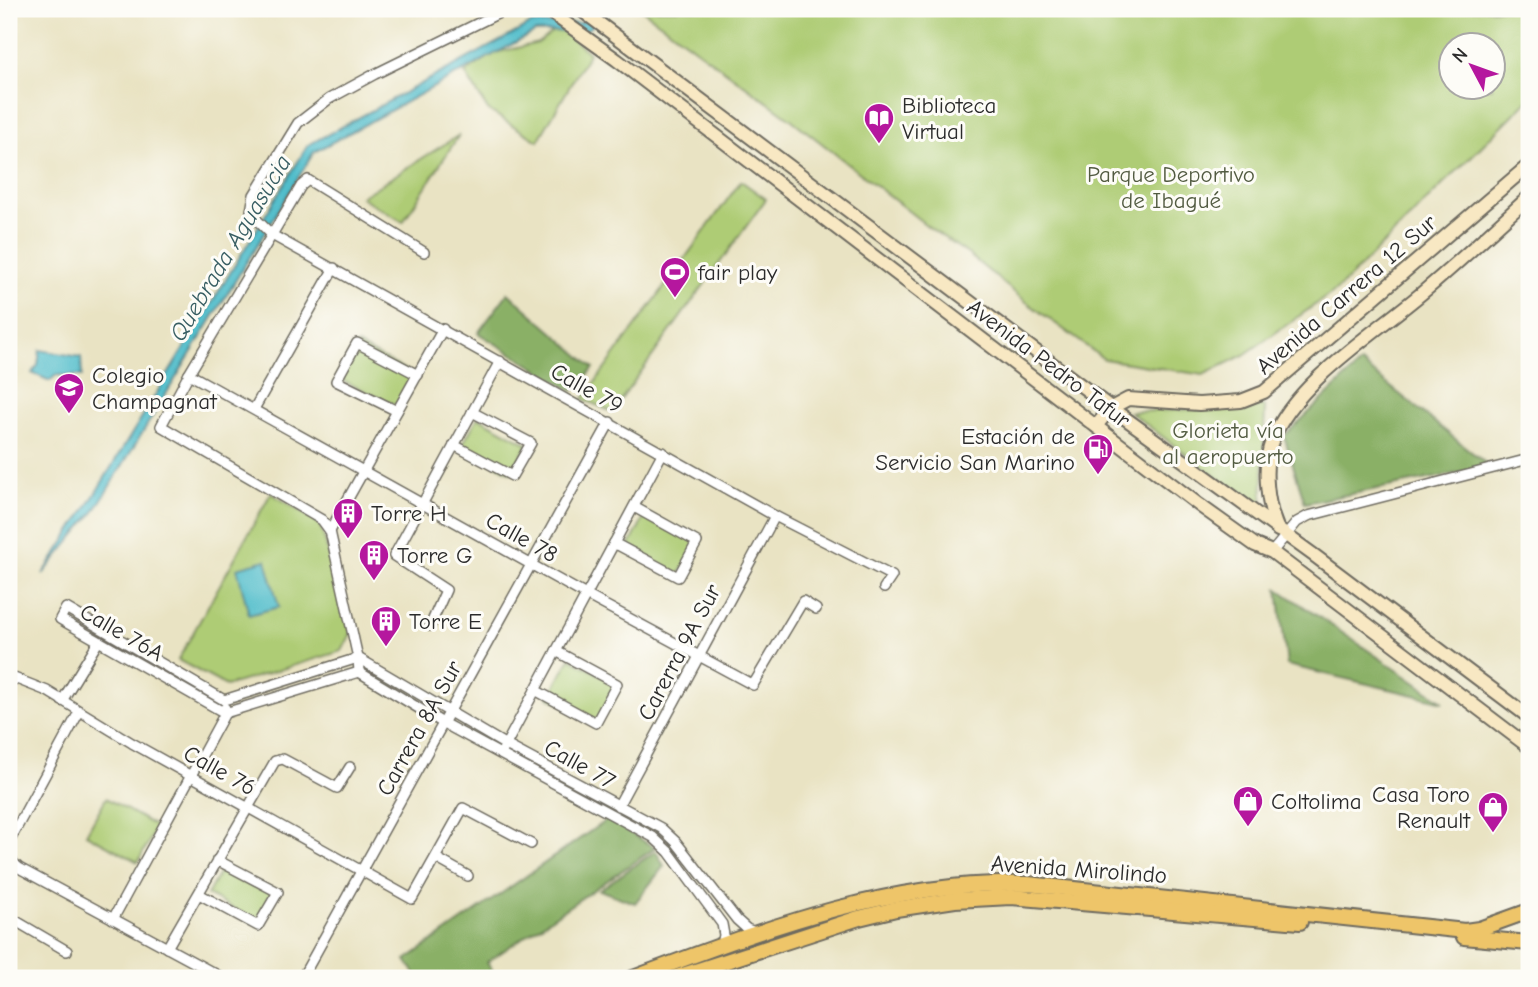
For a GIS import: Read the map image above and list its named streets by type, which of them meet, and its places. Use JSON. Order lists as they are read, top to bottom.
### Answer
{
  "streets": {
    "main road": ["Avenida Carrera 12 Sur", "Avenida Pedro Tafur", "Avenida Mirolindo"],
    "street": [
      "Calle 79",
      "Calle 78",
      "Calle 76A",
      "Carerra 9A Sur",
      "Carrera 8A Sur",
      "Calle 77",
      "Calle 76"
    ]
  },
  "crossings": [
    ["Avenida Carrera 12 Sur", "Avenida Pedro Tafur"],
    ["Calle 79", "Carerra 9A Sur"],
    ["Calle 79", "Carrera 8A Sur"],
    ["Calle 78", "Carerra 9A Sur"],
    ["Calle 78", "Carrera 8A Sur"],
    ["Carerra 9A Sur", "Calle 77"],
    ["Carrera 8A Sur", "Calle 77"],
    ["Carrera 8A Sur", "Calle 76"],
    ["Calle 77", "Avenida Mirolindo"]
  ],
  "water": ["Quebrada Aguasucia"],
  "parks": ["Parque Deportivo de Ibagué", "Glorieta vía al aeropuerto"],
  "places": {
    "library": ["Biblioteca Virtual"],
    "sports": ["fair play"],
    "school or university": ["Colegio Champagnat"],
    "fuel station": ["Estación de Servicio San Marino"],
    "building": ["Torre H", "Torre G", "Torre E"],
    "shop": ["Coltolima", "Casa Toro Renault"]
  },
  "north": "top left"
}
